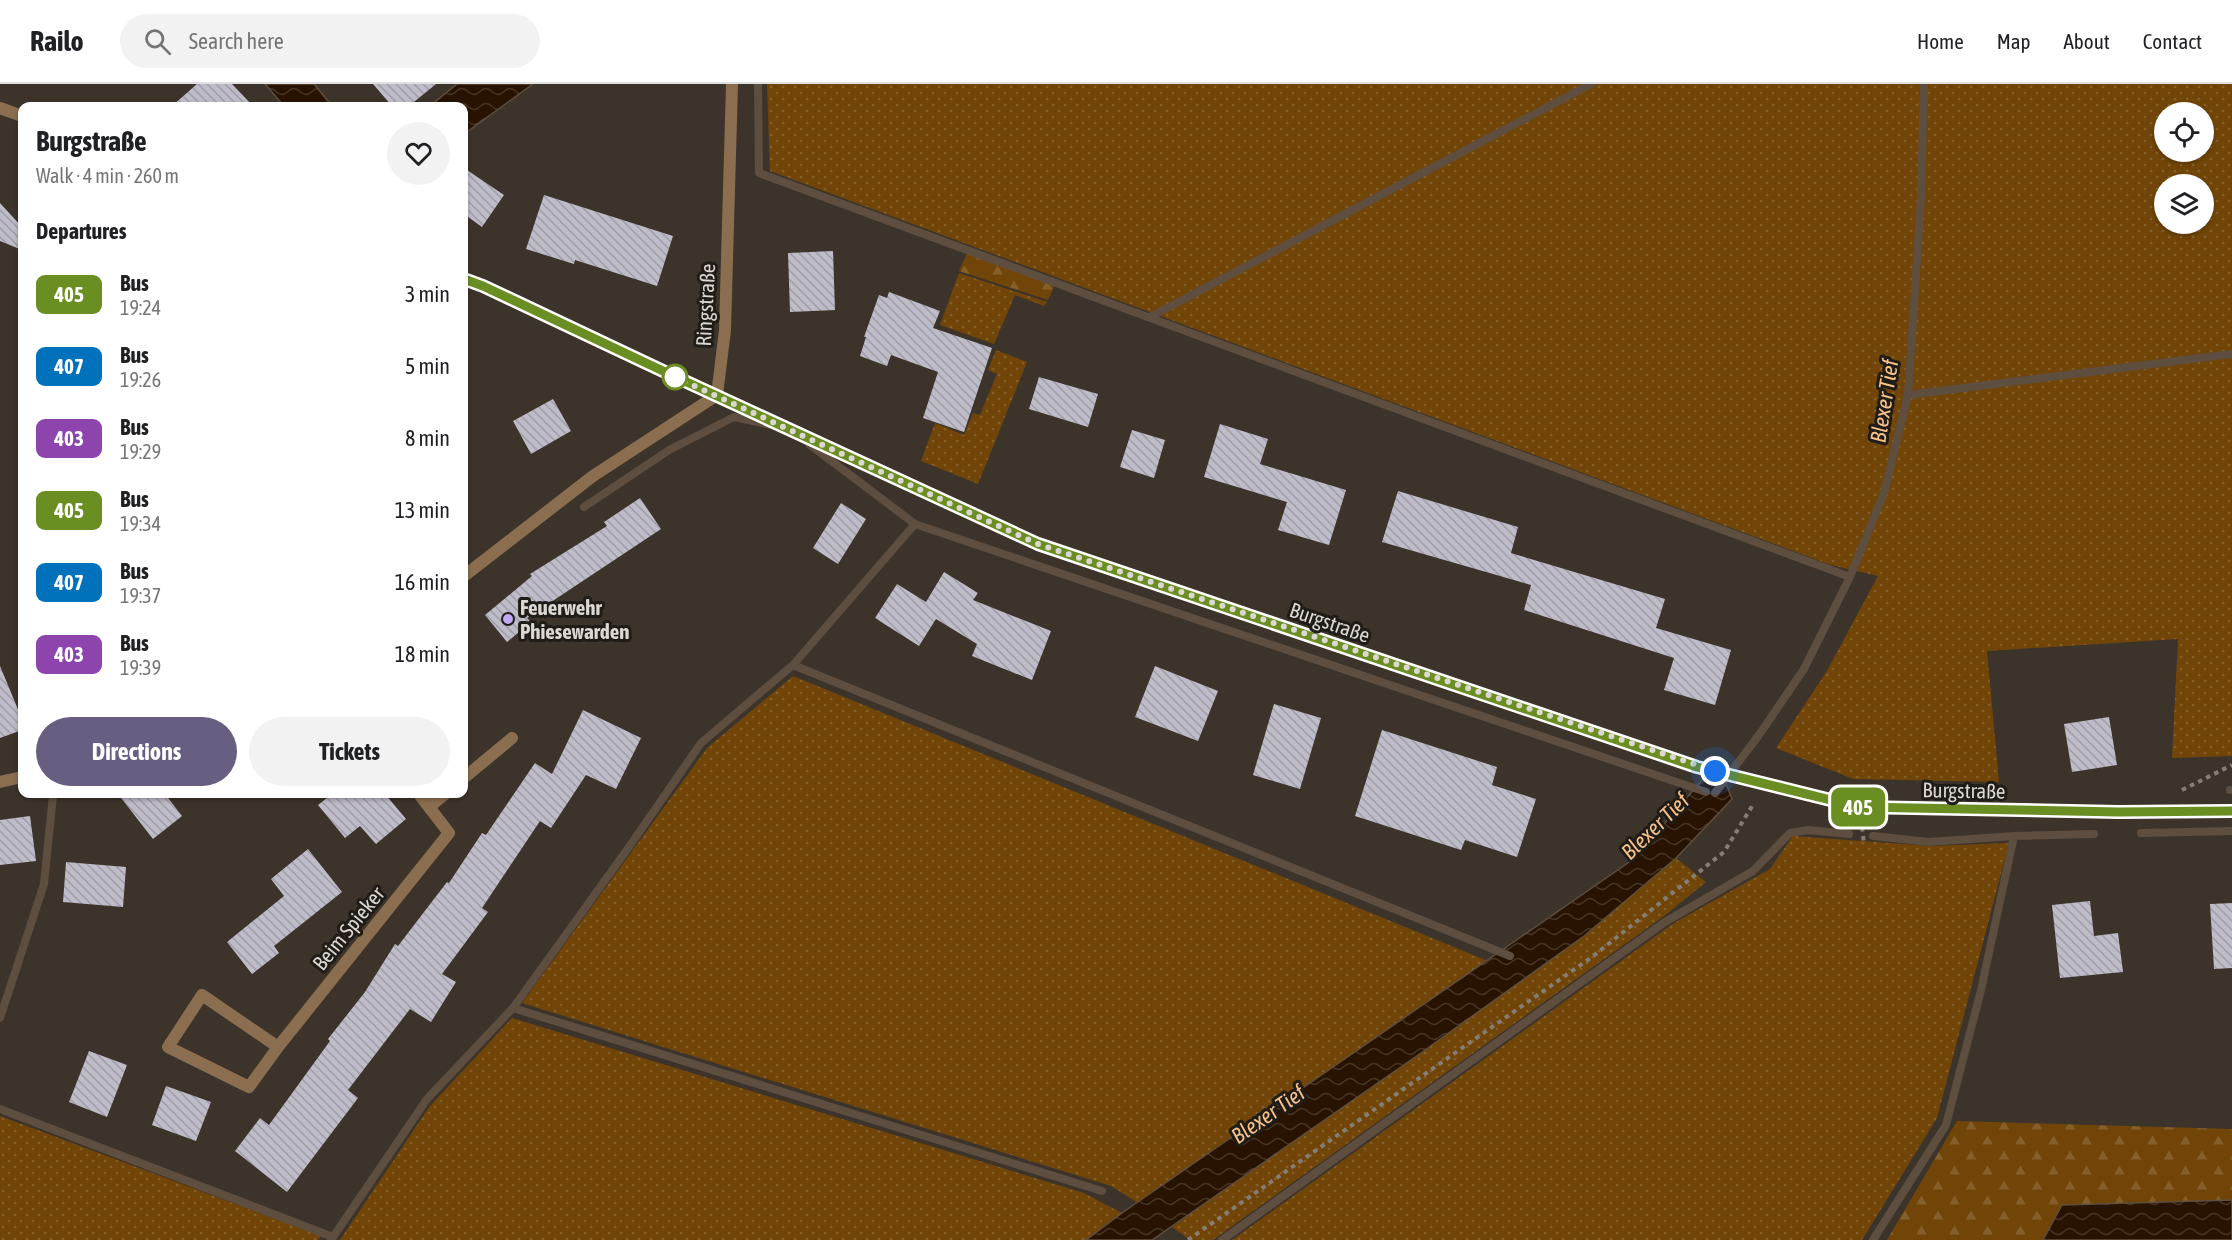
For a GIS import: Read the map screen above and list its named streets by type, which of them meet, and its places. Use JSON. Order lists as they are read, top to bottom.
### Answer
{
  "streets": {
    "street": ["Ringstraße", "Burgstraße", "Beim Spieker"]
  },
  "crossings": [
    ["Ringstraße", "Burgstraße"]
  ],
  "water": ["Blexer Tief"],
  "places": ["Feuerwehr Phiesewarden"],
  "lines": ["bus line 405"],
  "page": {
    "header": "Railo",
    "search": "Search here",
    "nav": [
      "Home",
      "Map",
      "About",
      "Contact"
    ],
    "on_map": "405",
    "heading": [
      ["Burgstraße", "Walk · 4 min · 260 m"],
      "Departures"
    ],
    "list": [
      {
        "mark": "405",
        "name": "Bus",
        "note": "19:24",
        "value": "3 min"
      },
      {
        "mark": "407",
        "name": "Bus",
        "note": "19:26",
        "value": "5 min"
      },
      {
        "mark": "403",
        "name": "Bus",
        "note": "19:29",
        "value": "8 min"
      },
      {
        "mark": "405",
        "name": "Bus",
        "note": "19:34",
        "value": "13 min"
      },
      {
        "mark": "407",
        "name": "Bus",
        "note": "19:37",
        "value": "16 min"
      },
      {
        "mark": "403",
        "name": "Bus",
        "note": "19:39",
        "value": "18 min"
      }
    ],
    "buttons": ["Directions", "Tickets"]
  }
}
